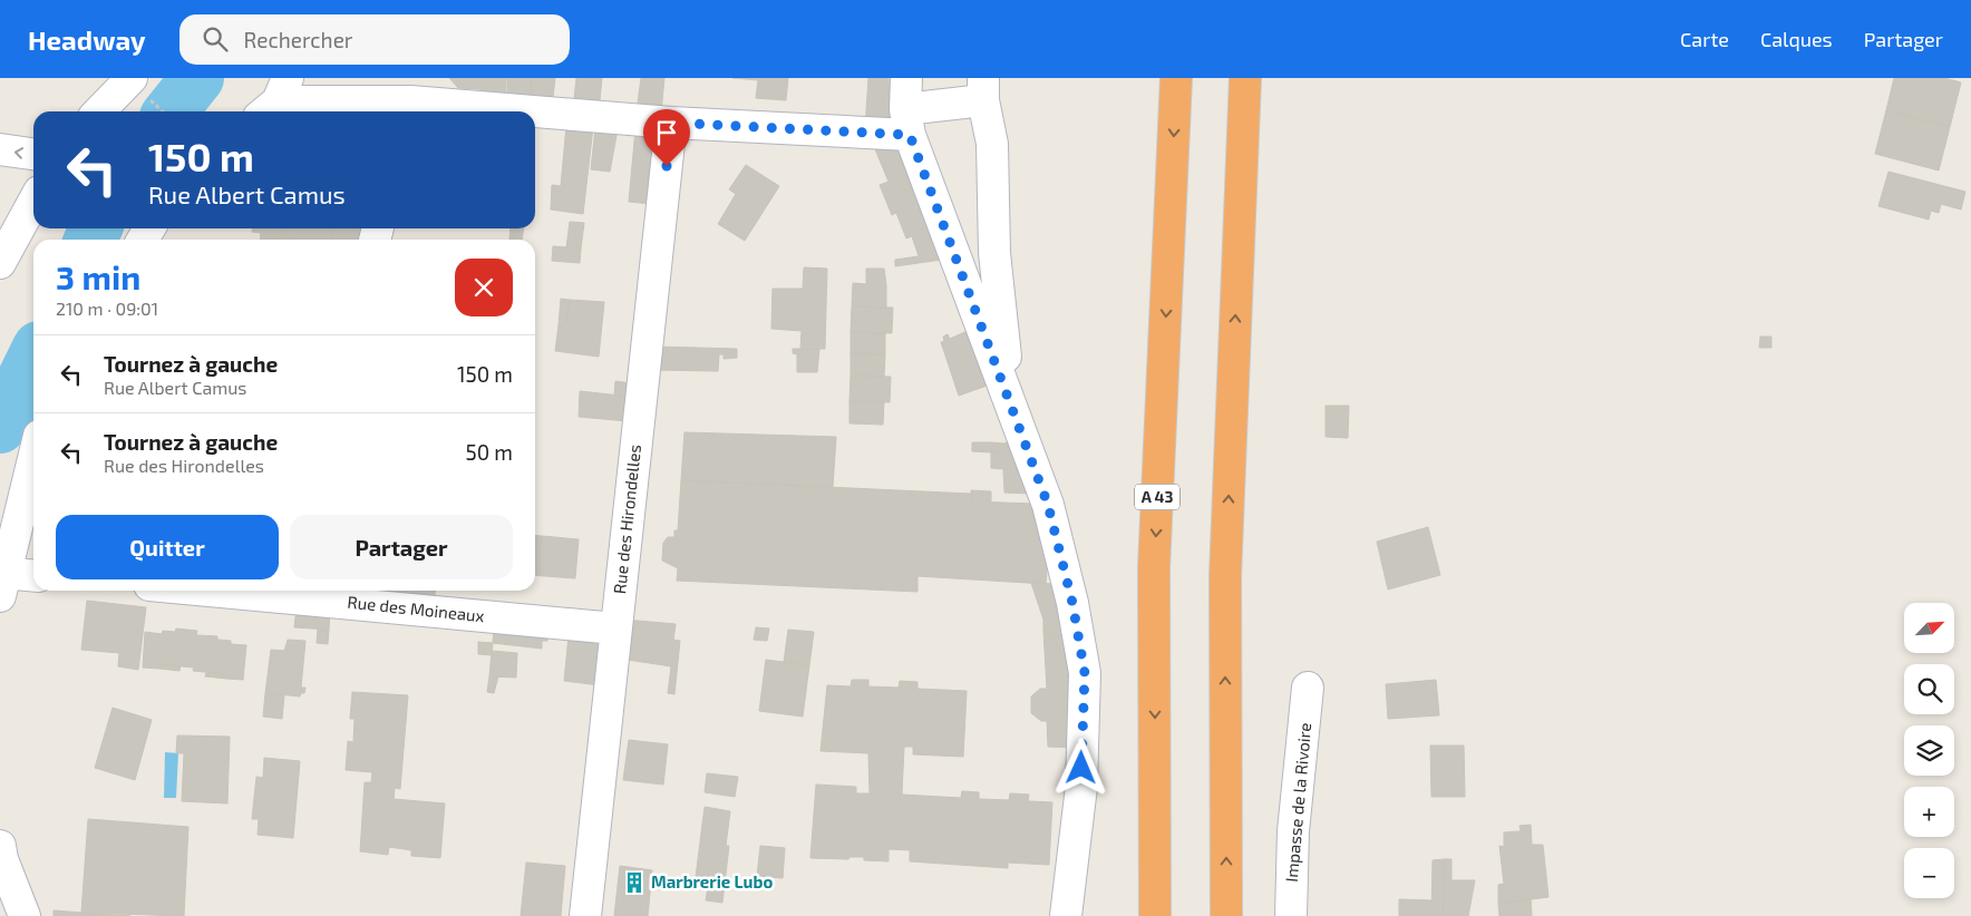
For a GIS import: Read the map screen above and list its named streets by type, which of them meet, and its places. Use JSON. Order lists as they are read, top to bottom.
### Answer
{
  "streets": {
    "highway": ["A 43"],
    "street": ["Rue des Hirondelles", "Rue des Moineaux", "Impasse de la Rivoire"]
  },
  "crossings": [
    ["Rue des Hirondelles", "Rue des Moineaux"]
  ],
  "places": {
    "building": ["Marbrerie Lubo"]
  },
  "north": "top right",
  "page": {
    "header": "Headway",
    "search": "Rechercher",
    "nav": ["Carte", "Calques", "Partager"],
    "turn": ["150 m", "Rue Albert Camus"],
    "heading": ["3 min", "210 m · 09:01"],
    "list": [
      {
        "name": "Tournez à gauche",
        "note": "Rue Albert Camus",
        "value": "150 m"
      },
      {
        "name": "Tournez à gauche",
        "note": "Rue des Hirondelles",
        "value": "50 m"
      }
    ],
    "buttons": ["Quitter", "Partager"],
    "map_buttons": ["+", "−"]
  }
}
